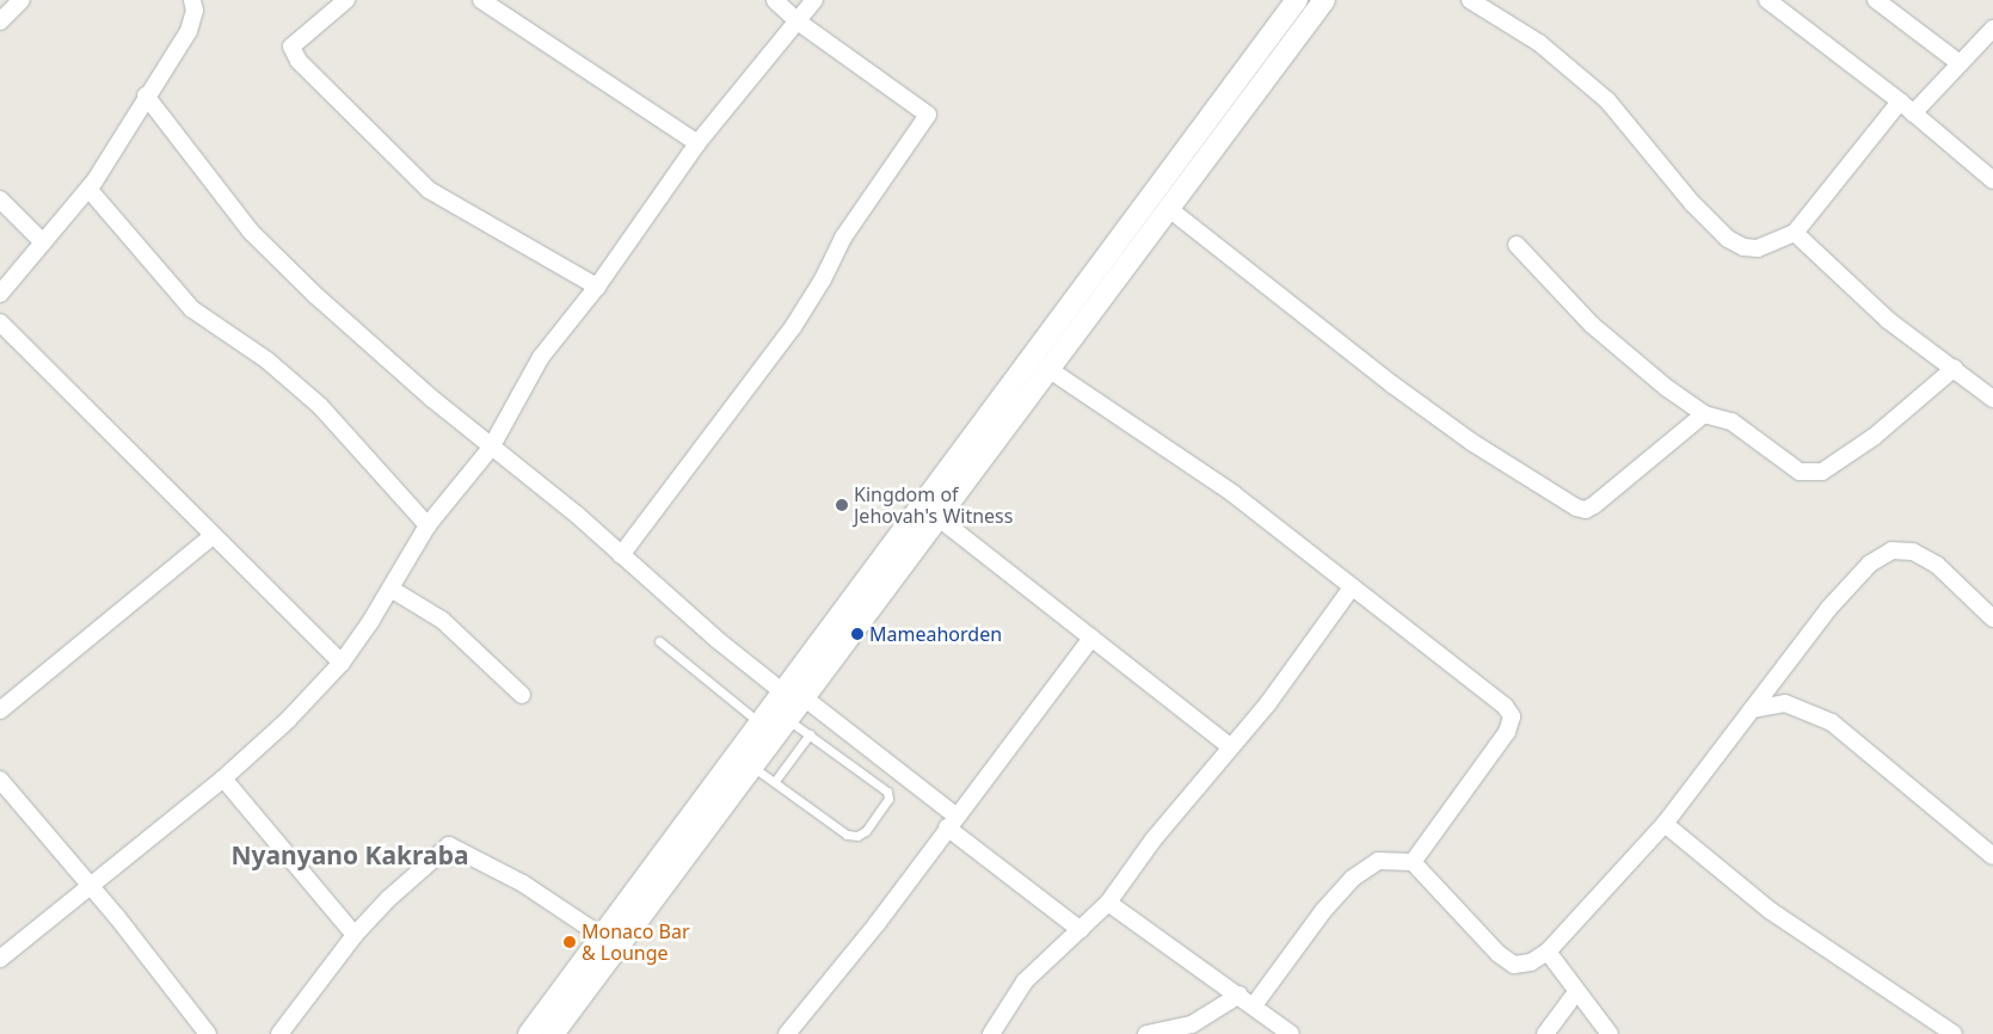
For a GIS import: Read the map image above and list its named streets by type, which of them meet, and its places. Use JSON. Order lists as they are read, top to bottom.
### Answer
{
  "districts": ["Nyanyano Kakraba"],
  "places": ["Kingdom of Jehovah's Witness", "Mameahorden", "Monaco Bar & Lounge"]
}
